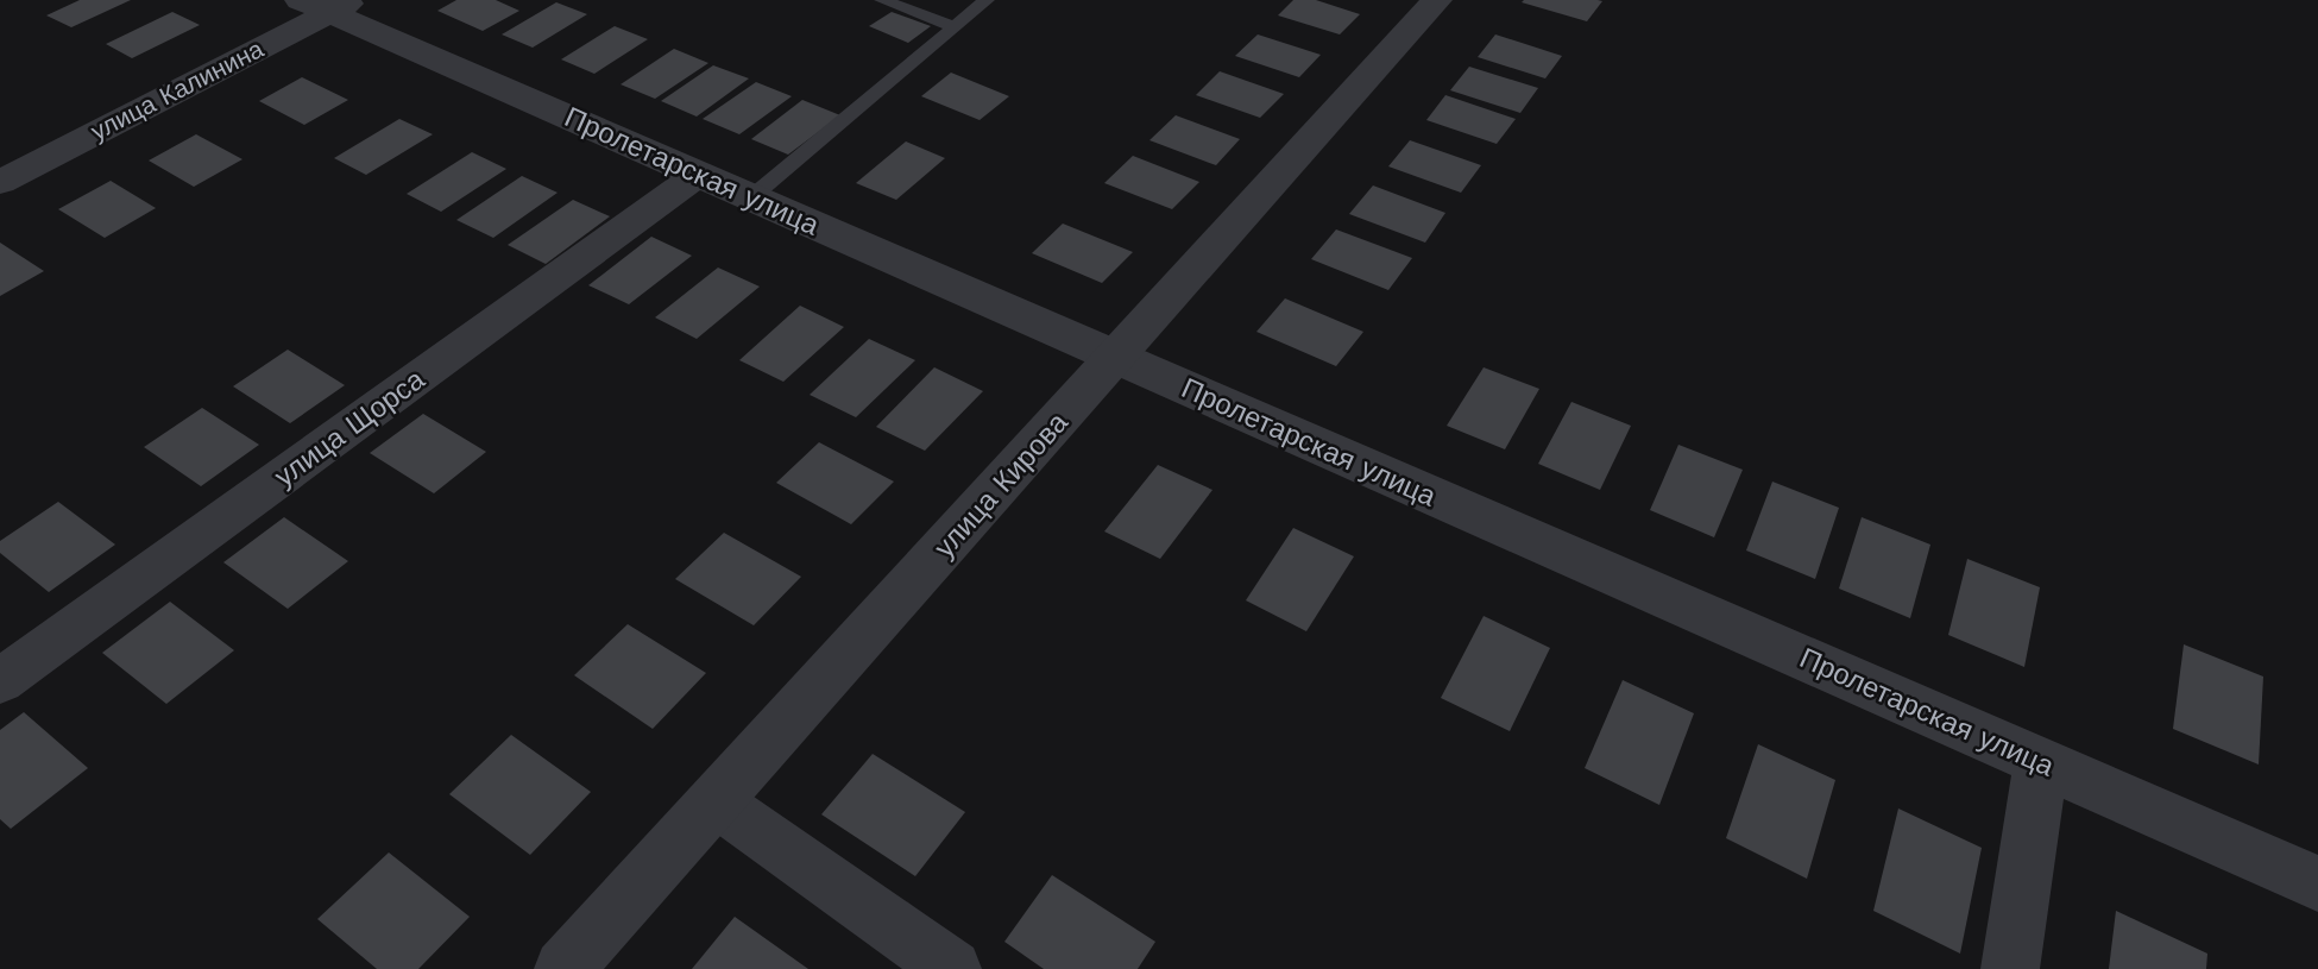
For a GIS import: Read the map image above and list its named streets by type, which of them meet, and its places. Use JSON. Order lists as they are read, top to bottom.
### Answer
{
  "streets": {
    "street": [
      "улица Калинина",
      "Пролетарская улица",
      "улица Щорса",
      "улица Кирова"
    ]
  },
  "crossings": [
    ["улица Калинина", "Пролетарская улица"],
    ["Пролетарская улица", "улица Щорса"],
    ["Пролетарская улица", "улица Кирова"]
  ]
}
